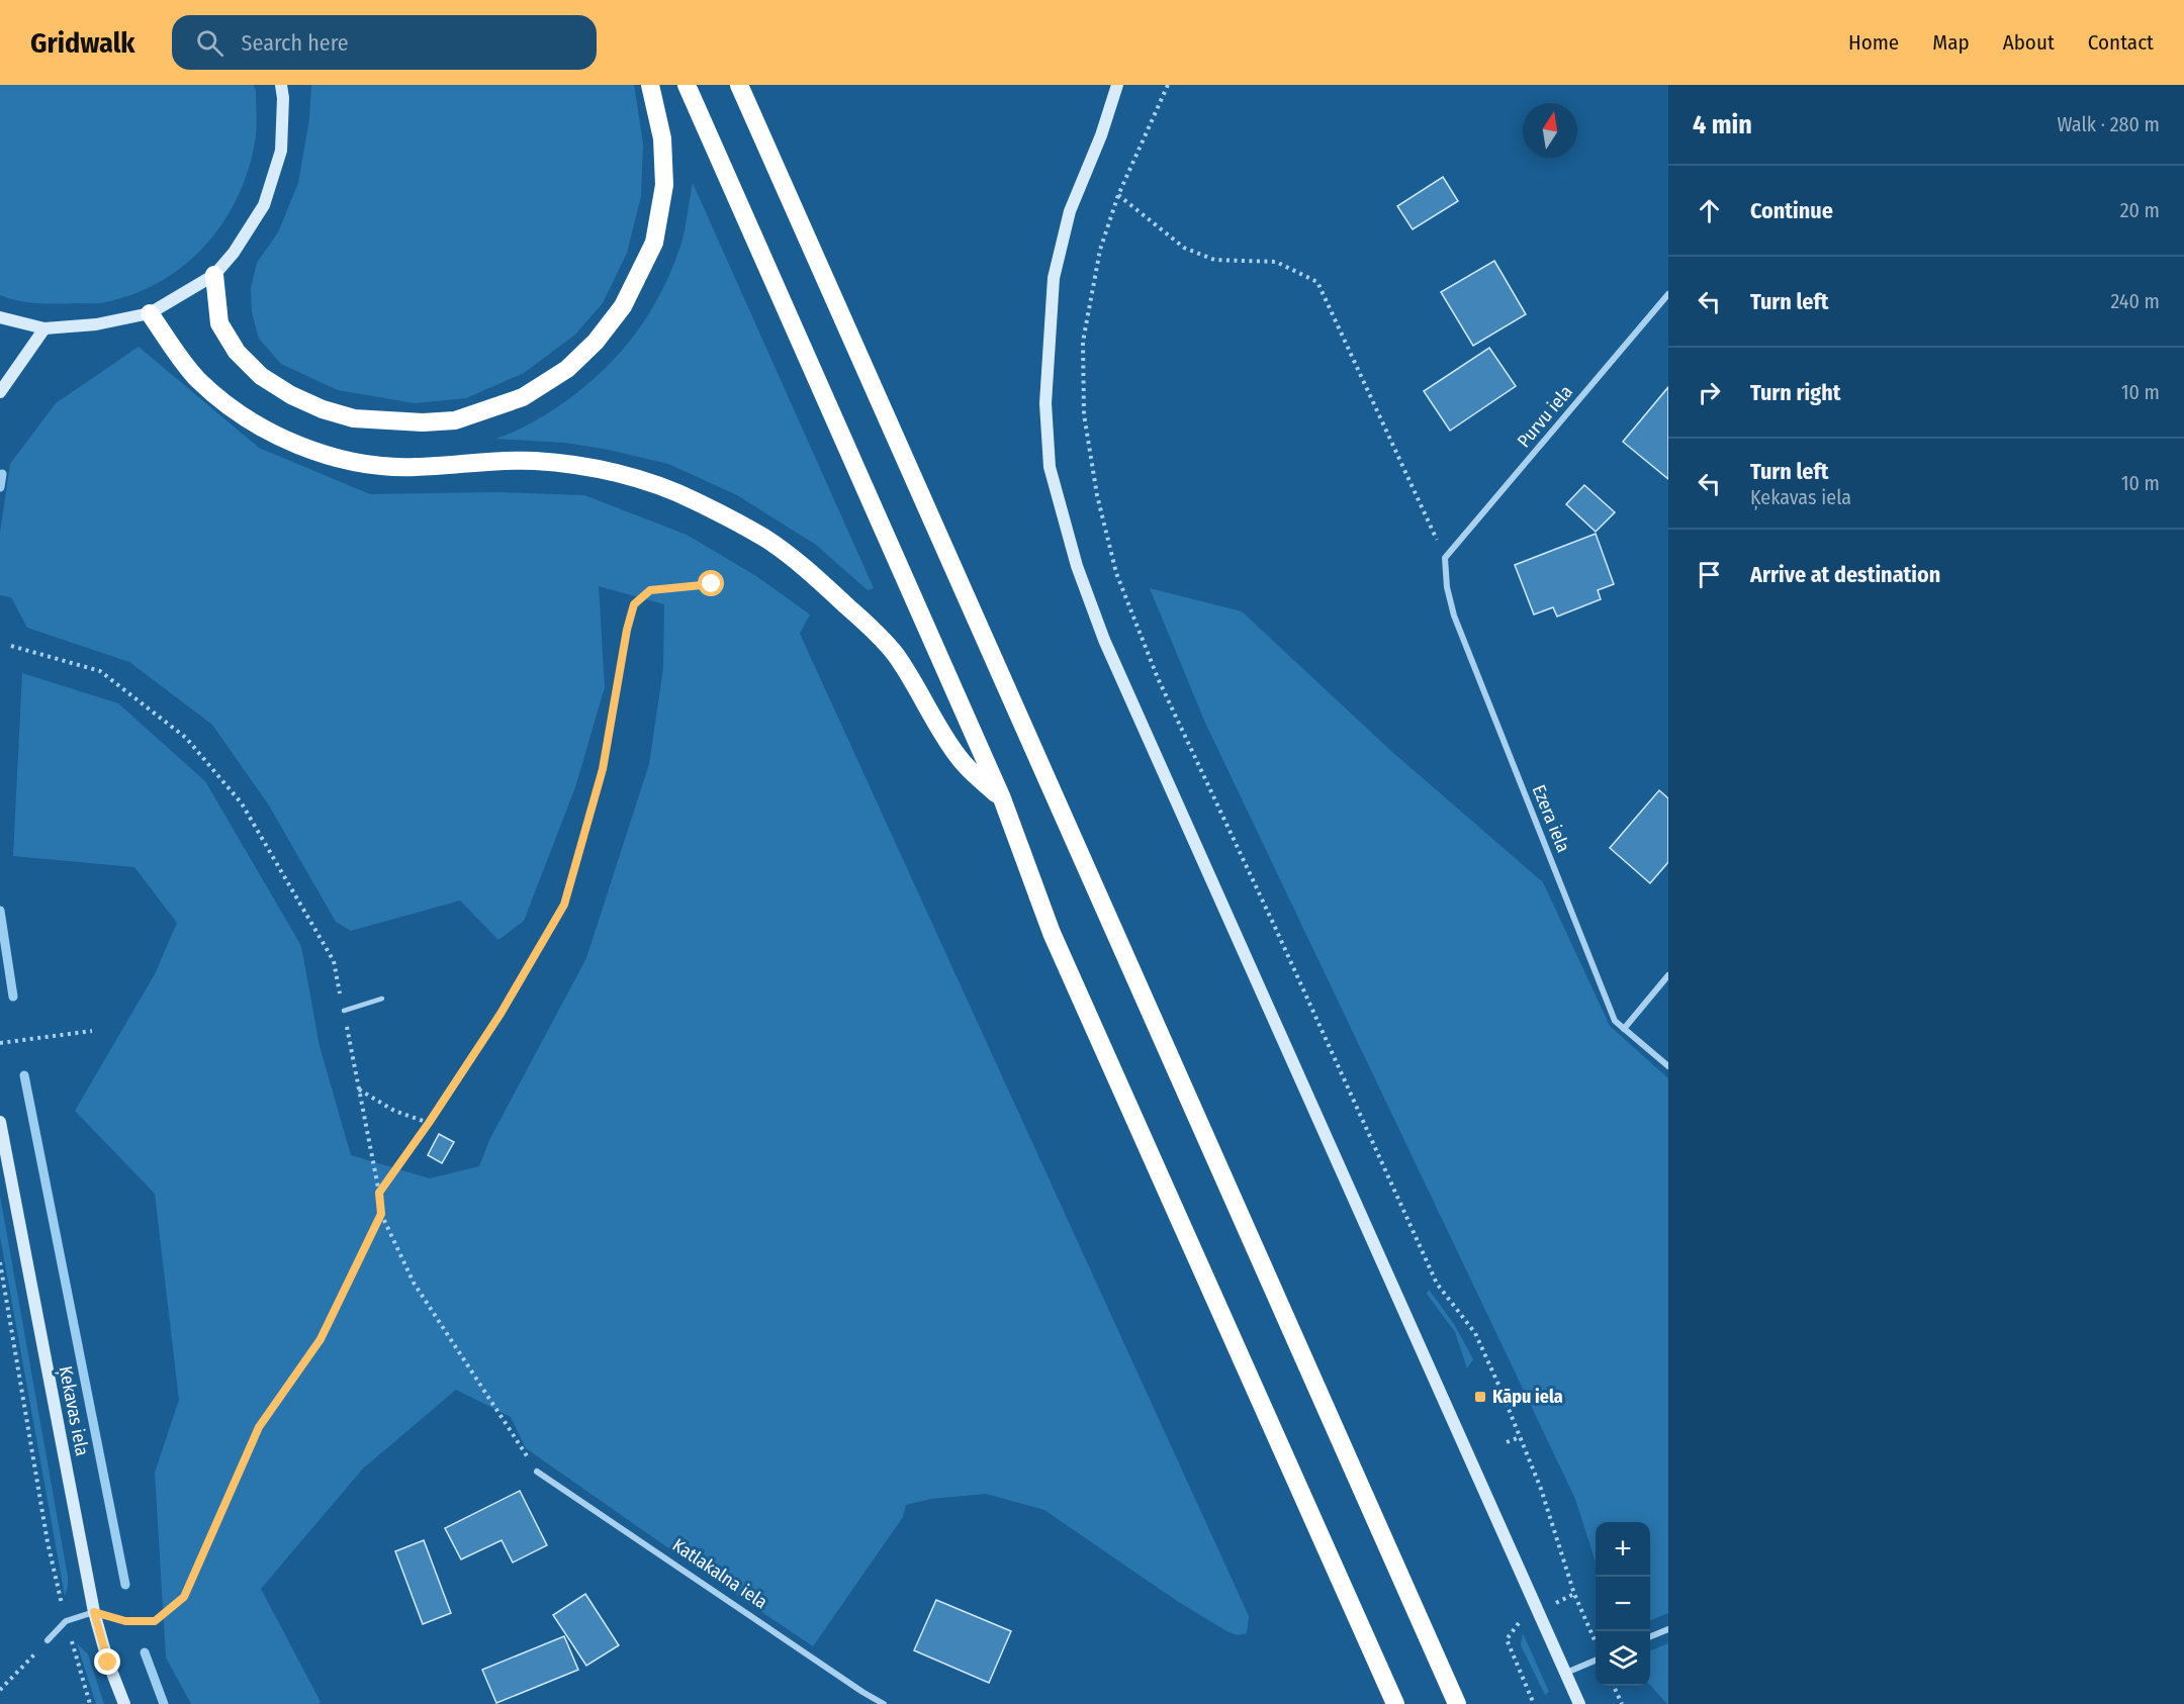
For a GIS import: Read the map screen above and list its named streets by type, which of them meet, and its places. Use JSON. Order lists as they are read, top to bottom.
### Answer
{
  "streets": {
    "main road": ["Ķekavas iela"],
    "street": ["Purvu iela", "Ezera iela", "Katlakalna iela"]
  },
  "crossings": [
    ["Purvu iela", "Ezera iela"]
  ],
  "places": {
    "transit": ["Kāpu iela"]
  },
  "north": "top",
  "page": {
    "header": "Gridwalk",
    "search": "Search here",
    "nav": [
      "Home",
      "Map",
      "About",
      "Contact"
    ],
    "heading": ["4 min", "Walk · 280 m"],
    "list": [
      ["Continue", "20 m"],
      ["Turn left", "240 m"],
      ["Turn right", "10 m"],
      ["Turn left", "Ķekavas iela", "10 m"],
      "Arrive at destination"
    ],
    "map_buttons": ["+", "−"]
  }
}
